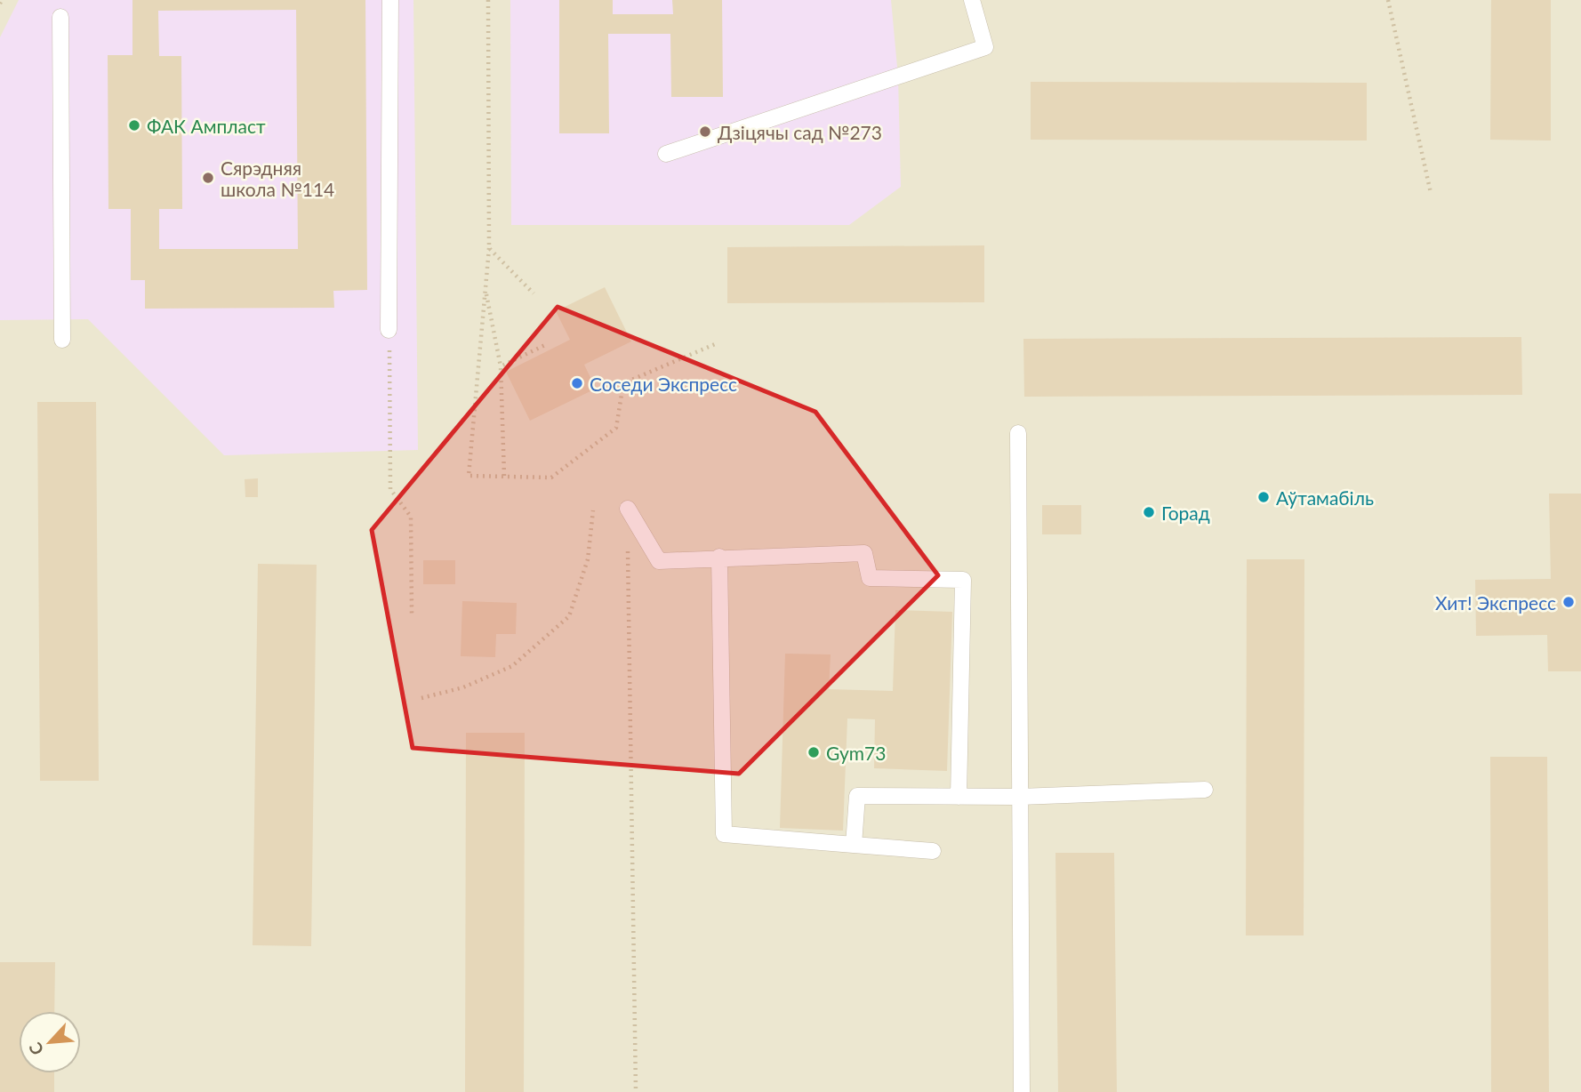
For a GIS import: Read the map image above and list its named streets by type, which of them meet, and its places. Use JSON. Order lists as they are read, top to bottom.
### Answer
{
  "places": [
    "ФАК Ампласт",
    "Дзіцячы сад №273",
    "Сярэдняя школа №114",
    "Соседи Экспресс",
    "Аўтамабіль",
    "Горад",
    "Хит! Экспресс",
    "Gym73"
  ],
  "north": "bottom left"
}
